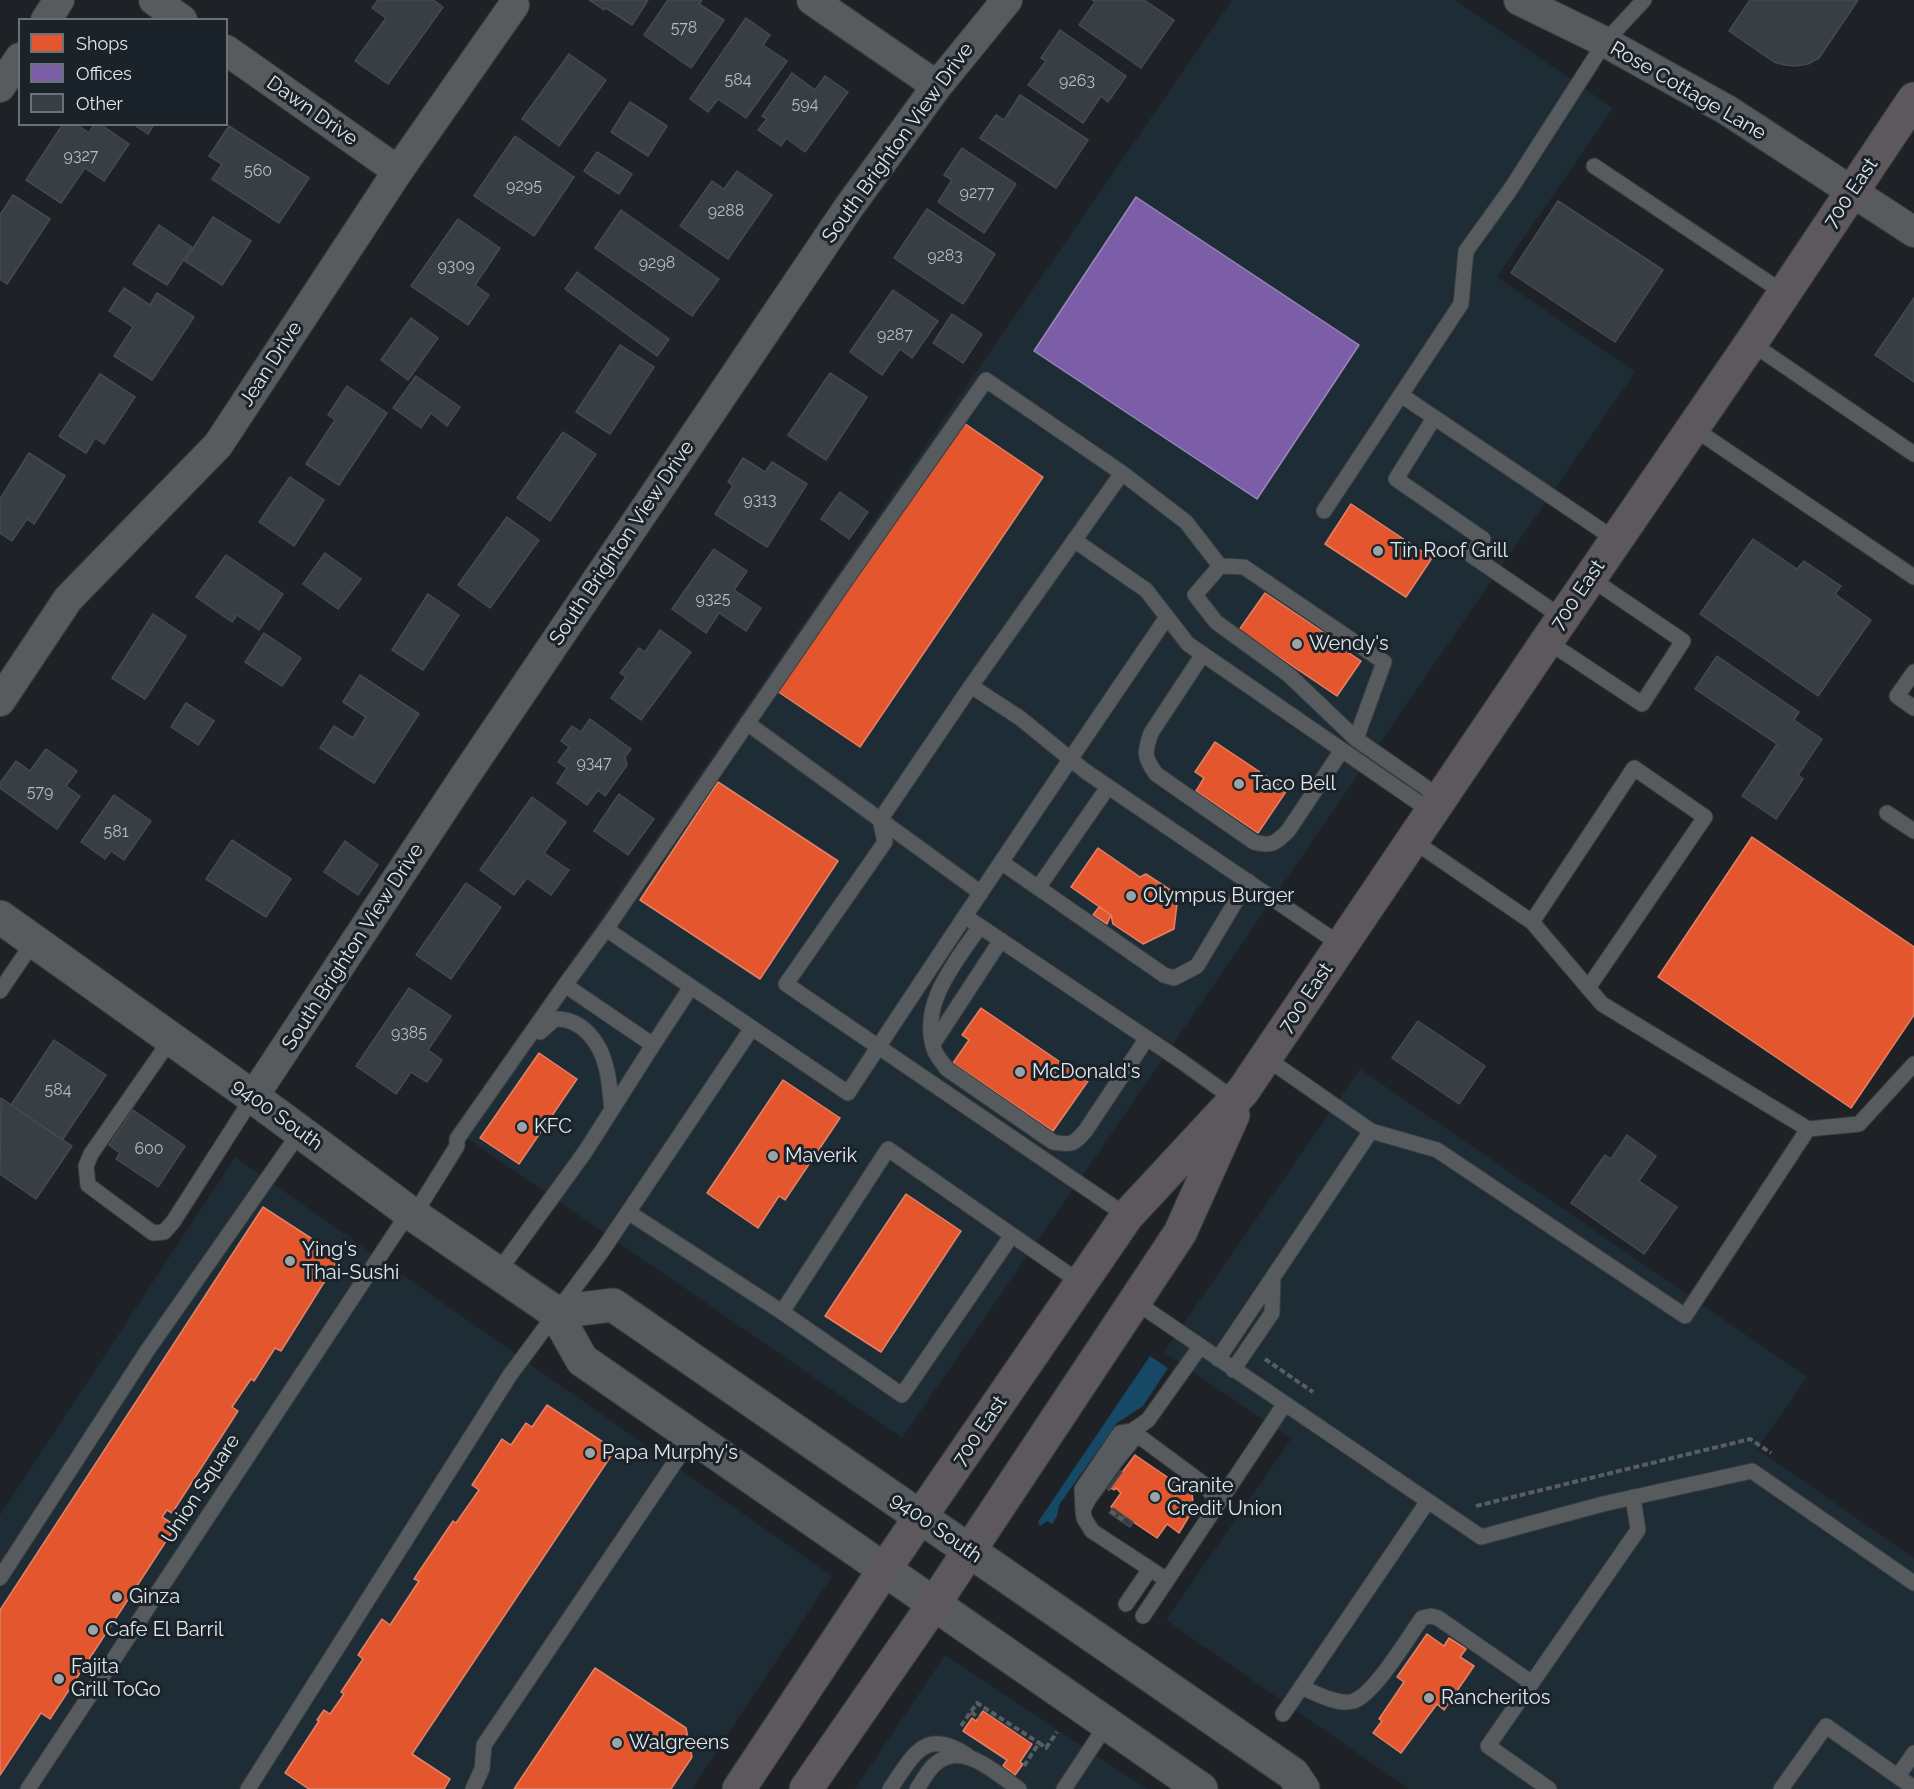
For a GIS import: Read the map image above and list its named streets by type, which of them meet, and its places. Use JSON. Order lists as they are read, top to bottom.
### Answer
{
  "streets": {
    "main road": ["700 East"],
    "street": [
      "Rose Cottage Lane",
      "Dawn Drive",
      "South Brighton View Drive",
      "Jean Drive",
      "9400 South"
    ],
    "lane": ["Union Square"]
  },
  "crossings": [
    ["Rose Cottage Lane", "700 East"],
    ["Dawn Drive", "Jean Drive"],
    ["South Brighton View Drive", "9400 South"],
    ["700 East", "9400 South"],
    ["9400 South", "Union Square"]
  ],
  "places": [
    "Tin Roof Grill",
    "Wendy's",
    "Taco Bell",
    "Olympus Burger",
    "McDonald's",
    "KFC",
    "Maverik",
    "Ying's Thai-Sushi",
    "Papa Murphy's",
    "Granite Credit Union",
    "Ginza",
    "Cafe El Barril",
    "Fajita Grill ToGo",
    "Rancheritos",
    "Walgreens"
  ],
  "house_numbers": [
    "578",
    "584",
    "9263",
    "594",
    "9327",
    "560",
    "9295",
    "9277",
    "9288",
    "9283",
    "9298",
    "9309",
    "9287",
    "9313",
    "9325",
    "9347",
    "579",
    "581",
    "9385",
    "584",
    "600"
  ],
  "legend": ["Shops", "Offices", "Other"]
}
